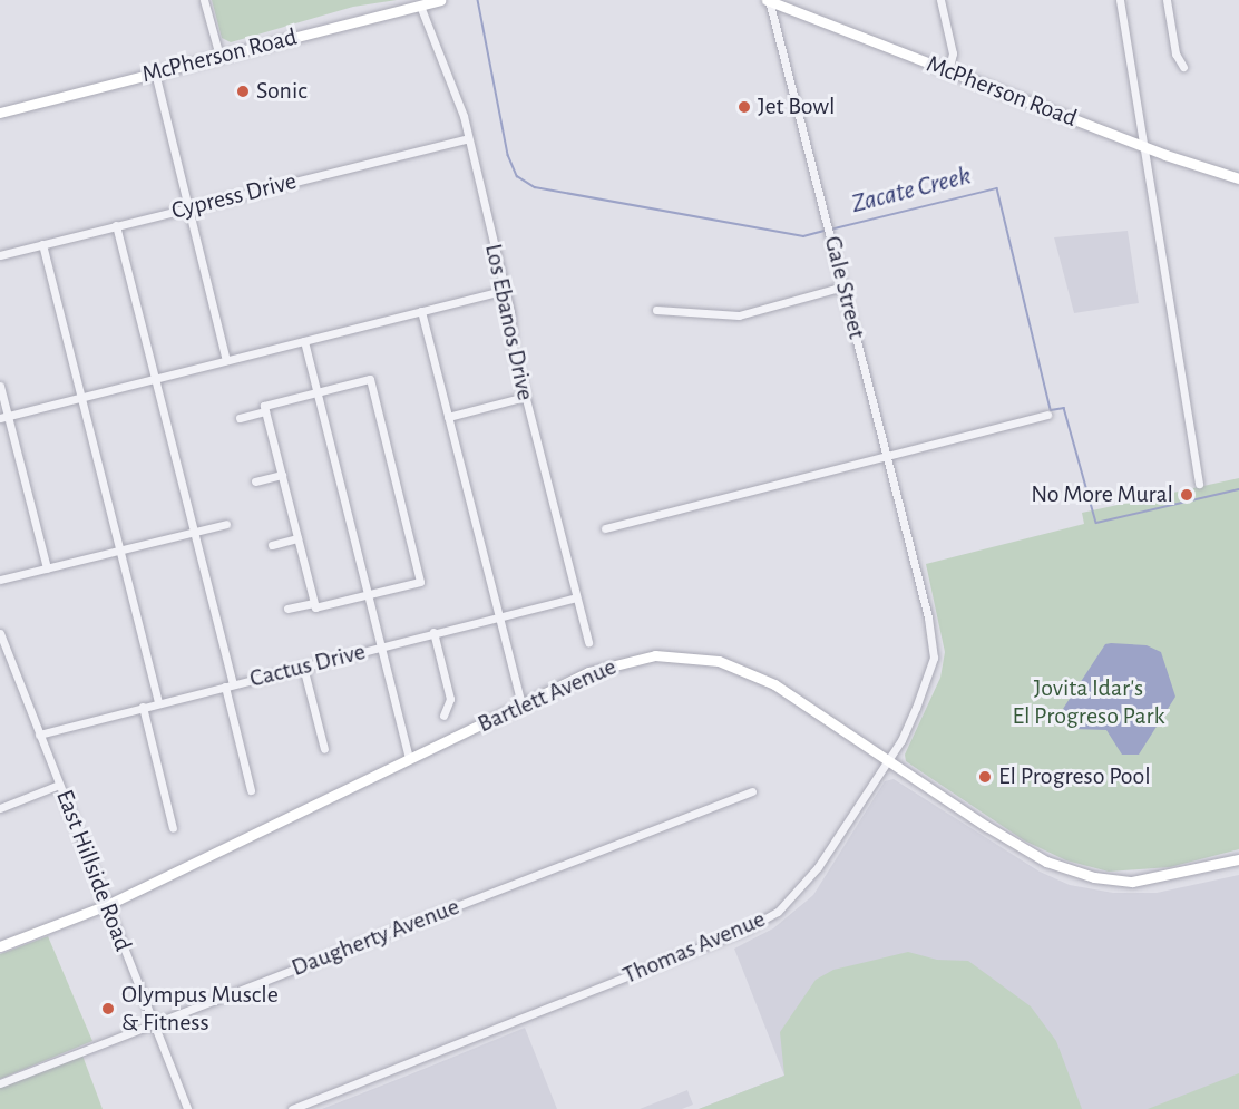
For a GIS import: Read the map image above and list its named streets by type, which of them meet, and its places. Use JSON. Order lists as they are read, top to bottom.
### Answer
{
  "streets": {
    "main road": ["McPherson Road", "Bartlett Avenue"],
    "street": [
      "Cypress Drive",
      "Gale Street",
      "Los Ebanos Drive",
      "Cactus Drive",
      "East Hillside Road",
      "Daugherty Avenue",
      "Thomas Avenue"
    ]
  },
  "crossings": [
    ["McPherson Road", "Gale Street"],
    ["McPherson Road", "Los Ebanos Drive"],
    ["Cypress Drive", "Los Ebanos Drive"],
    ["Gale Street", "Thomas Avenue"],
    ["Los Ebanos Drive", "Cactus Drive"],
    ["Cactus Drive", "East Hillside Road"],
    ["Bartlett Avenue", "East Hillside Road"],
    ["Bartlett Avenue", "Thomas Avenue"],
    ["East Hillside Road", "Daugherty Avenue"]
  ],
  "water": ["Zacate Creek"],
  "parks": ["Jovita Idar's El Progreso Park"],
  "places": [
    "Sonic",
    "Jet Bowl",
    "No More Mural",
    "El Progreso Pool",
    "Olympus Muscle & Fitness"
  ]
}
